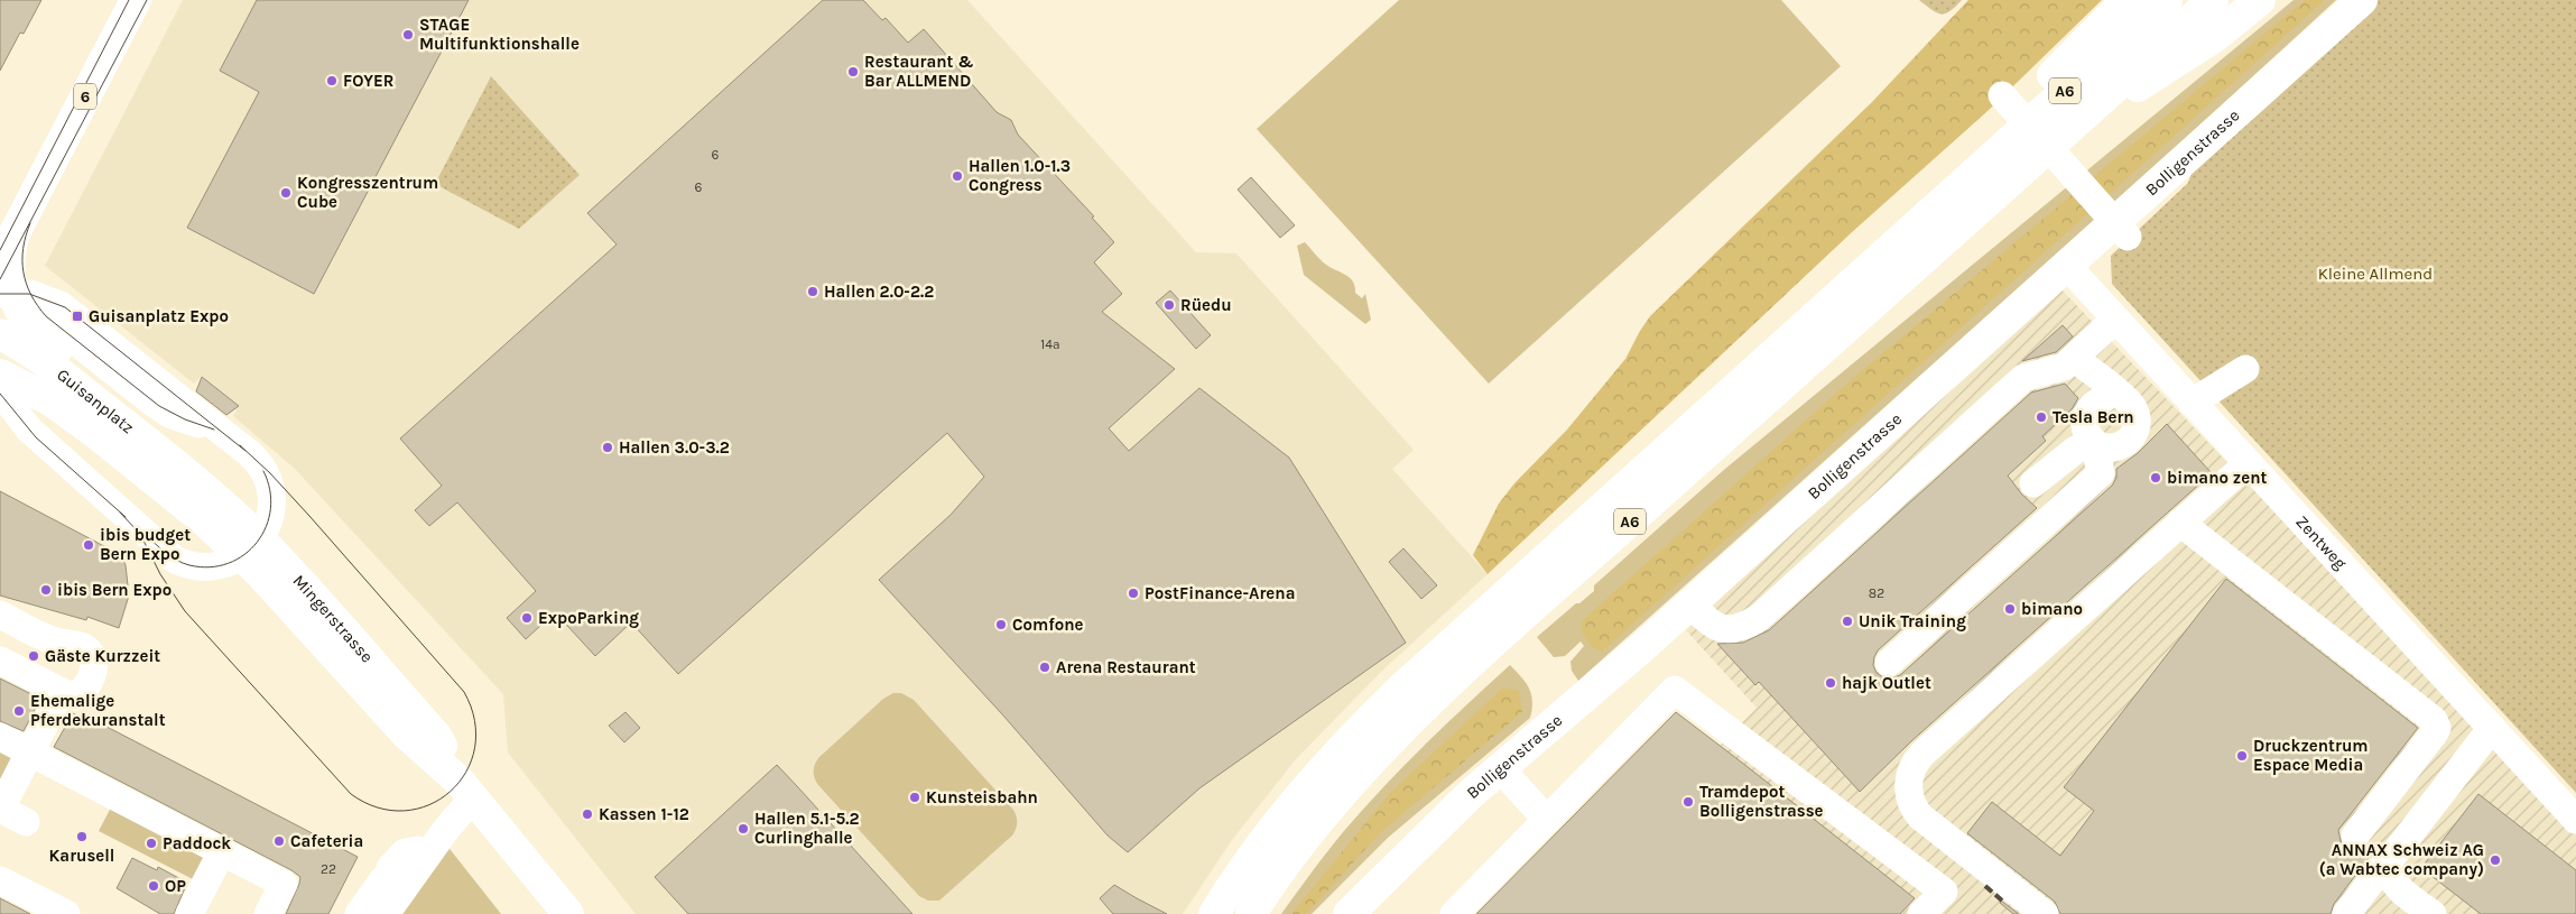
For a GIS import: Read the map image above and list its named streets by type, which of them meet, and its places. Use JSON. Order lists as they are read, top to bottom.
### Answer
{
  "streets": {
    "main road": [
      "A6",
      "6",
      "Bolligenstrasse",
      "Guisanplatz",
      "Mingerstrasse"
    ],
    "street": ["Zentweg"]
  },
  "crossings": [
    ["Bolligenstrasse", "Zentweg"],
    ["Guisanplatz", "Mingerstrasse"]
  ],
  "parks": ["Kleine Allmend"],
  "places": {
    "other": [
      "STAGE Multifunktionshalle",
      "Restaurant & Bar ALLMEND",
      "FOYER",
      "Hallen 1.0-1.3 Congress",
      "Kongresszentrum Cube",
      "Hallen 2.0-2.2",
      "Rüedu",
      "Tesla Bern",
      "Hallen 3.0-3.2",
      "bimano zent",
      "ibis budget Bern Expo",
      "ibis Bern Expo",
      "PostFinance-Arena",
      "bimano",
      "ExpoParking",
      "Unik Training",
      "Comfone",
      "Gäste Kurzzeit",
      "Arena Restaurant",
      "hajk Outlet",
      "Ehemalige Pferdekuranstalt",
      "Druckzentrum Espace Media",
      "Kunsteisbahn",
      "Tramdepot Bolligenstrasse",
      "Kassen 1-12",
      "Hallen 5.1-5.2 Curlinghalle",
      "Karusell",
      "Cafeteria",
      "Paddock",
      "ANNAX Schweiz AG (a Wabtec company)",
      "OP"
    ],
    "transit": ["Guisanplatz Expo"]
  },
  "house_numbers": [
    "6",
    "6",
    "14a",
    "82",
    "22"
  ]
}
